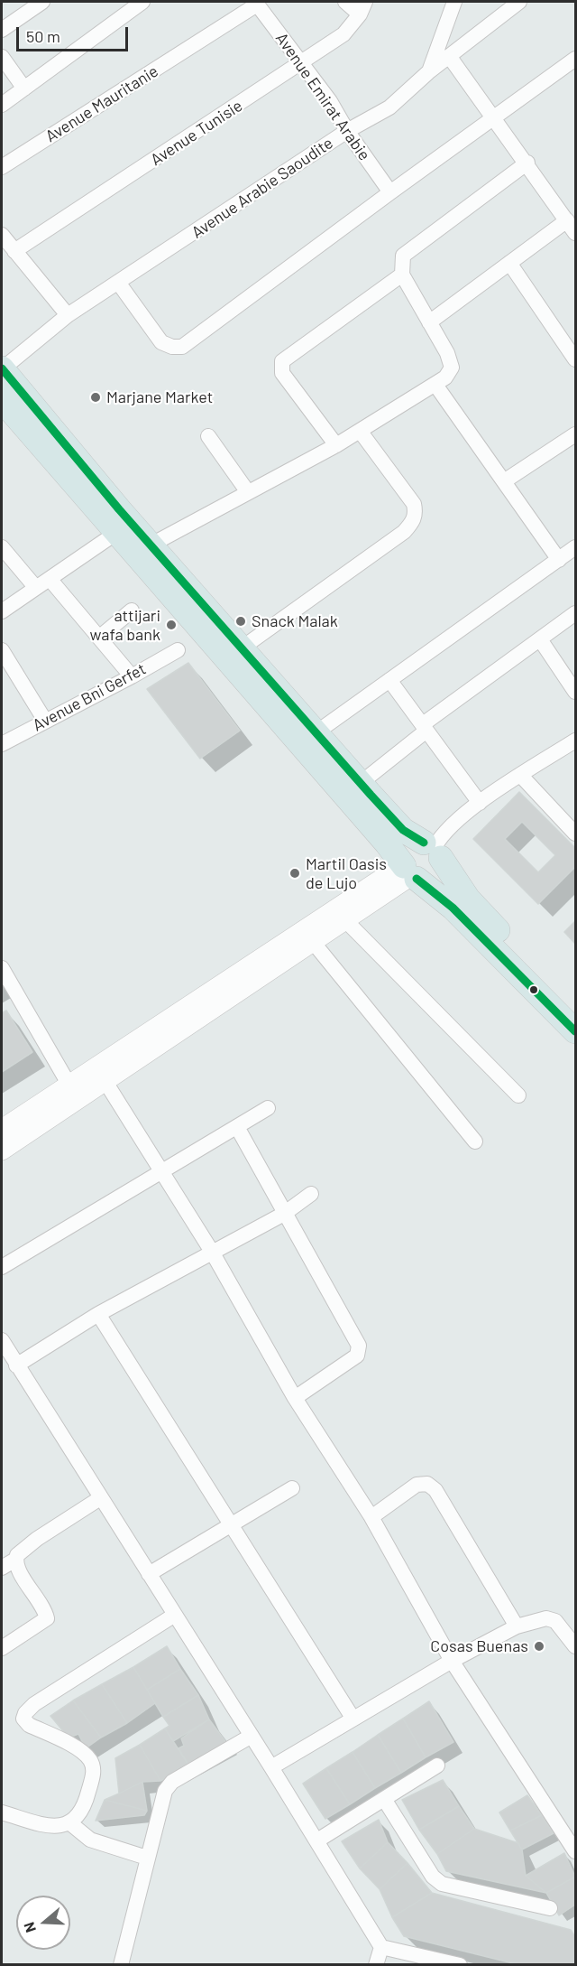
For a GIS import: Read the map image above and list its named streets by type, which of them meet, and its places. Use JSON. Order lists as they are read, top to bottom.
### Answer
{
  "streets": {
    "street": [
      "Avenue Emirat Arabie",
      "Avenue Mauritanie",
      "Avenue Tunisie",
      "Avenue Arabie Saoudite",
      "Avenue Bni Gerfet"
    ]
  },
  "crossings": [
    ["Avenue Emirat Arabie", "Avenue Mauritanie"],
    ["Avenue Emirat Arabie", "Avenue Tunisie"],
    ["Avenue Emirat Arabie", "Avenue Arabie Saoudite"]
  ],
  "places": [
    "Marjane Market",
    "Snack Malak",
    "attijari wafa bank",
    "Martil Oasis de Lujo",
    "Cosas Buenas"
  ],
  "scale_bar": "50 m",
  "north": "left"
}
